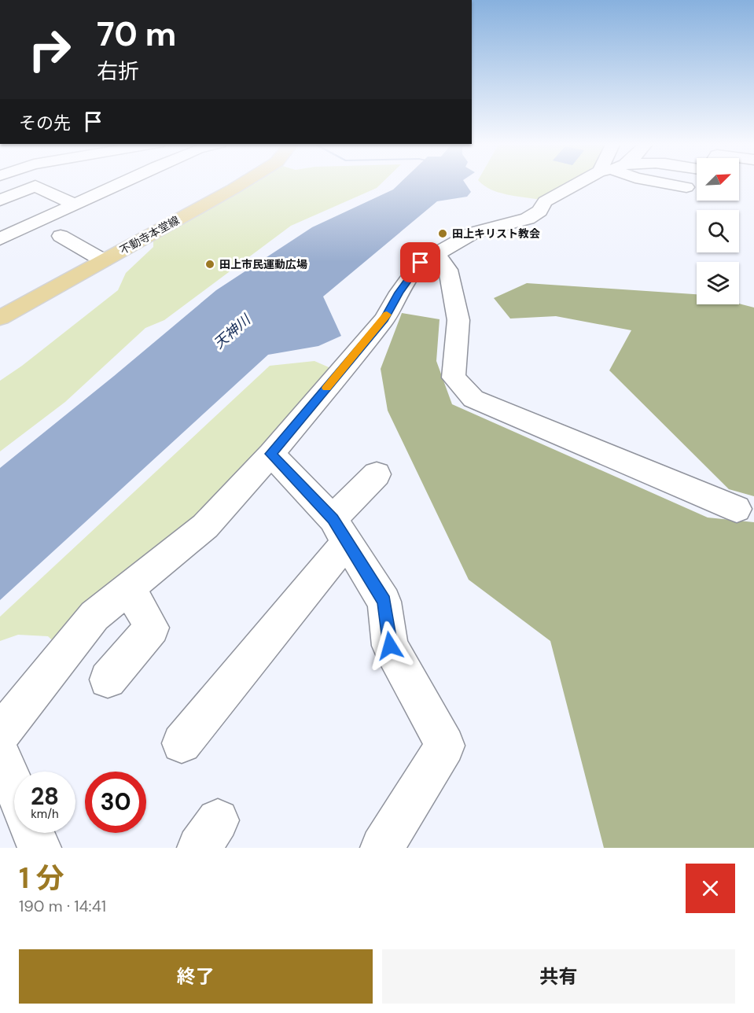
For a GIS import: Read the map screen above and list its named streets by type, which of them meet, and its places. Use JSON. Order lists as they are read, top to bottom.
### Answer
{
  "streets": {
    "main road": ["不動寺本堂線"]
  },
  "water": ["天神川"],
  "places": ["田上キリスト教会", "田上市民運動広場"],
  "north": "top right",
  "page": {
    "turn": ["70 m", "右折"],
    "then": "その先",
    "speed": "28 km/h",
    "limit": "30",
    "heading": ["1 分", "190 m · 14:41"],
    "buttons": ["終了", "共有"]
  }
}
